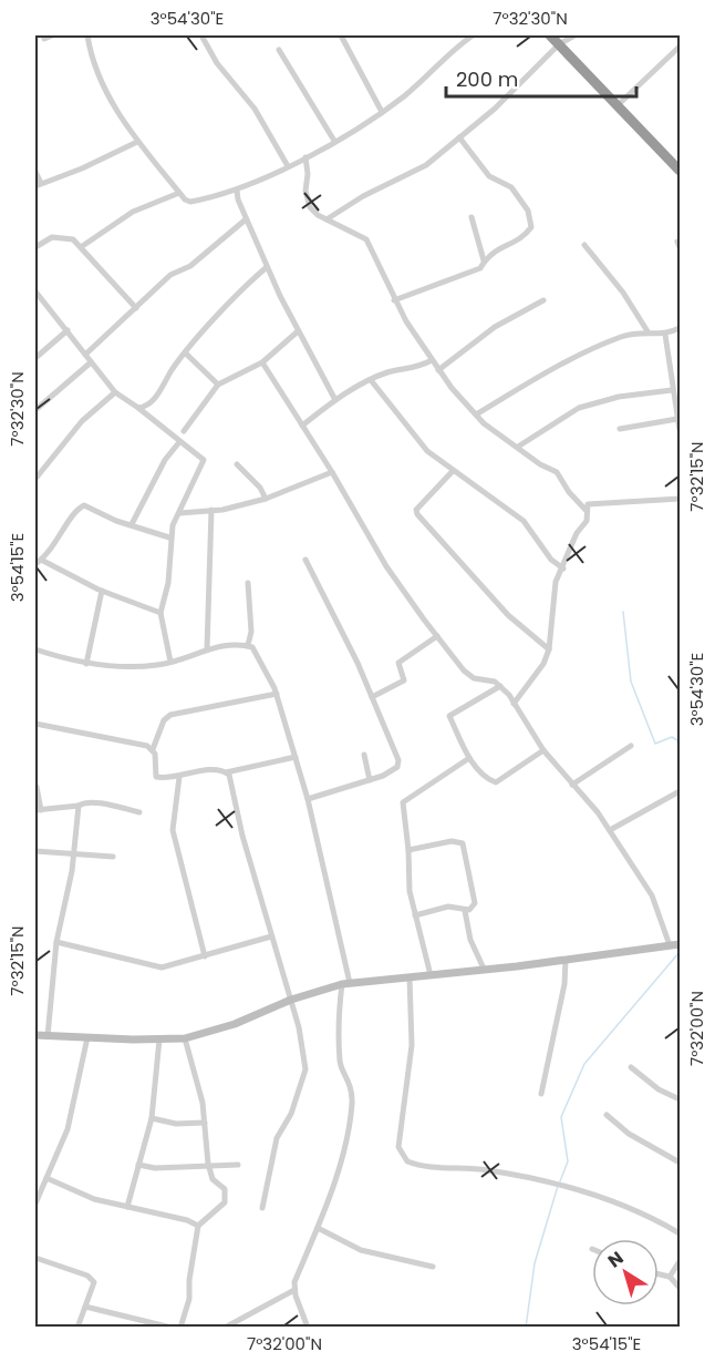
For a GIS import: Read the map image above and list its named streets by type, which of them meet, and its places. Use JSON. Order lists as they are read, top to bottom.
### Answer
{
  "scale_bar": "200 m",
  "north": "top left",
  "coordinates": [
    "3°54'30\"E",
    "7°32'30\"N",
    "7°32'15\"N",
    "3°54'15\"E",
    "7°32'00\"N"
  ]
}
